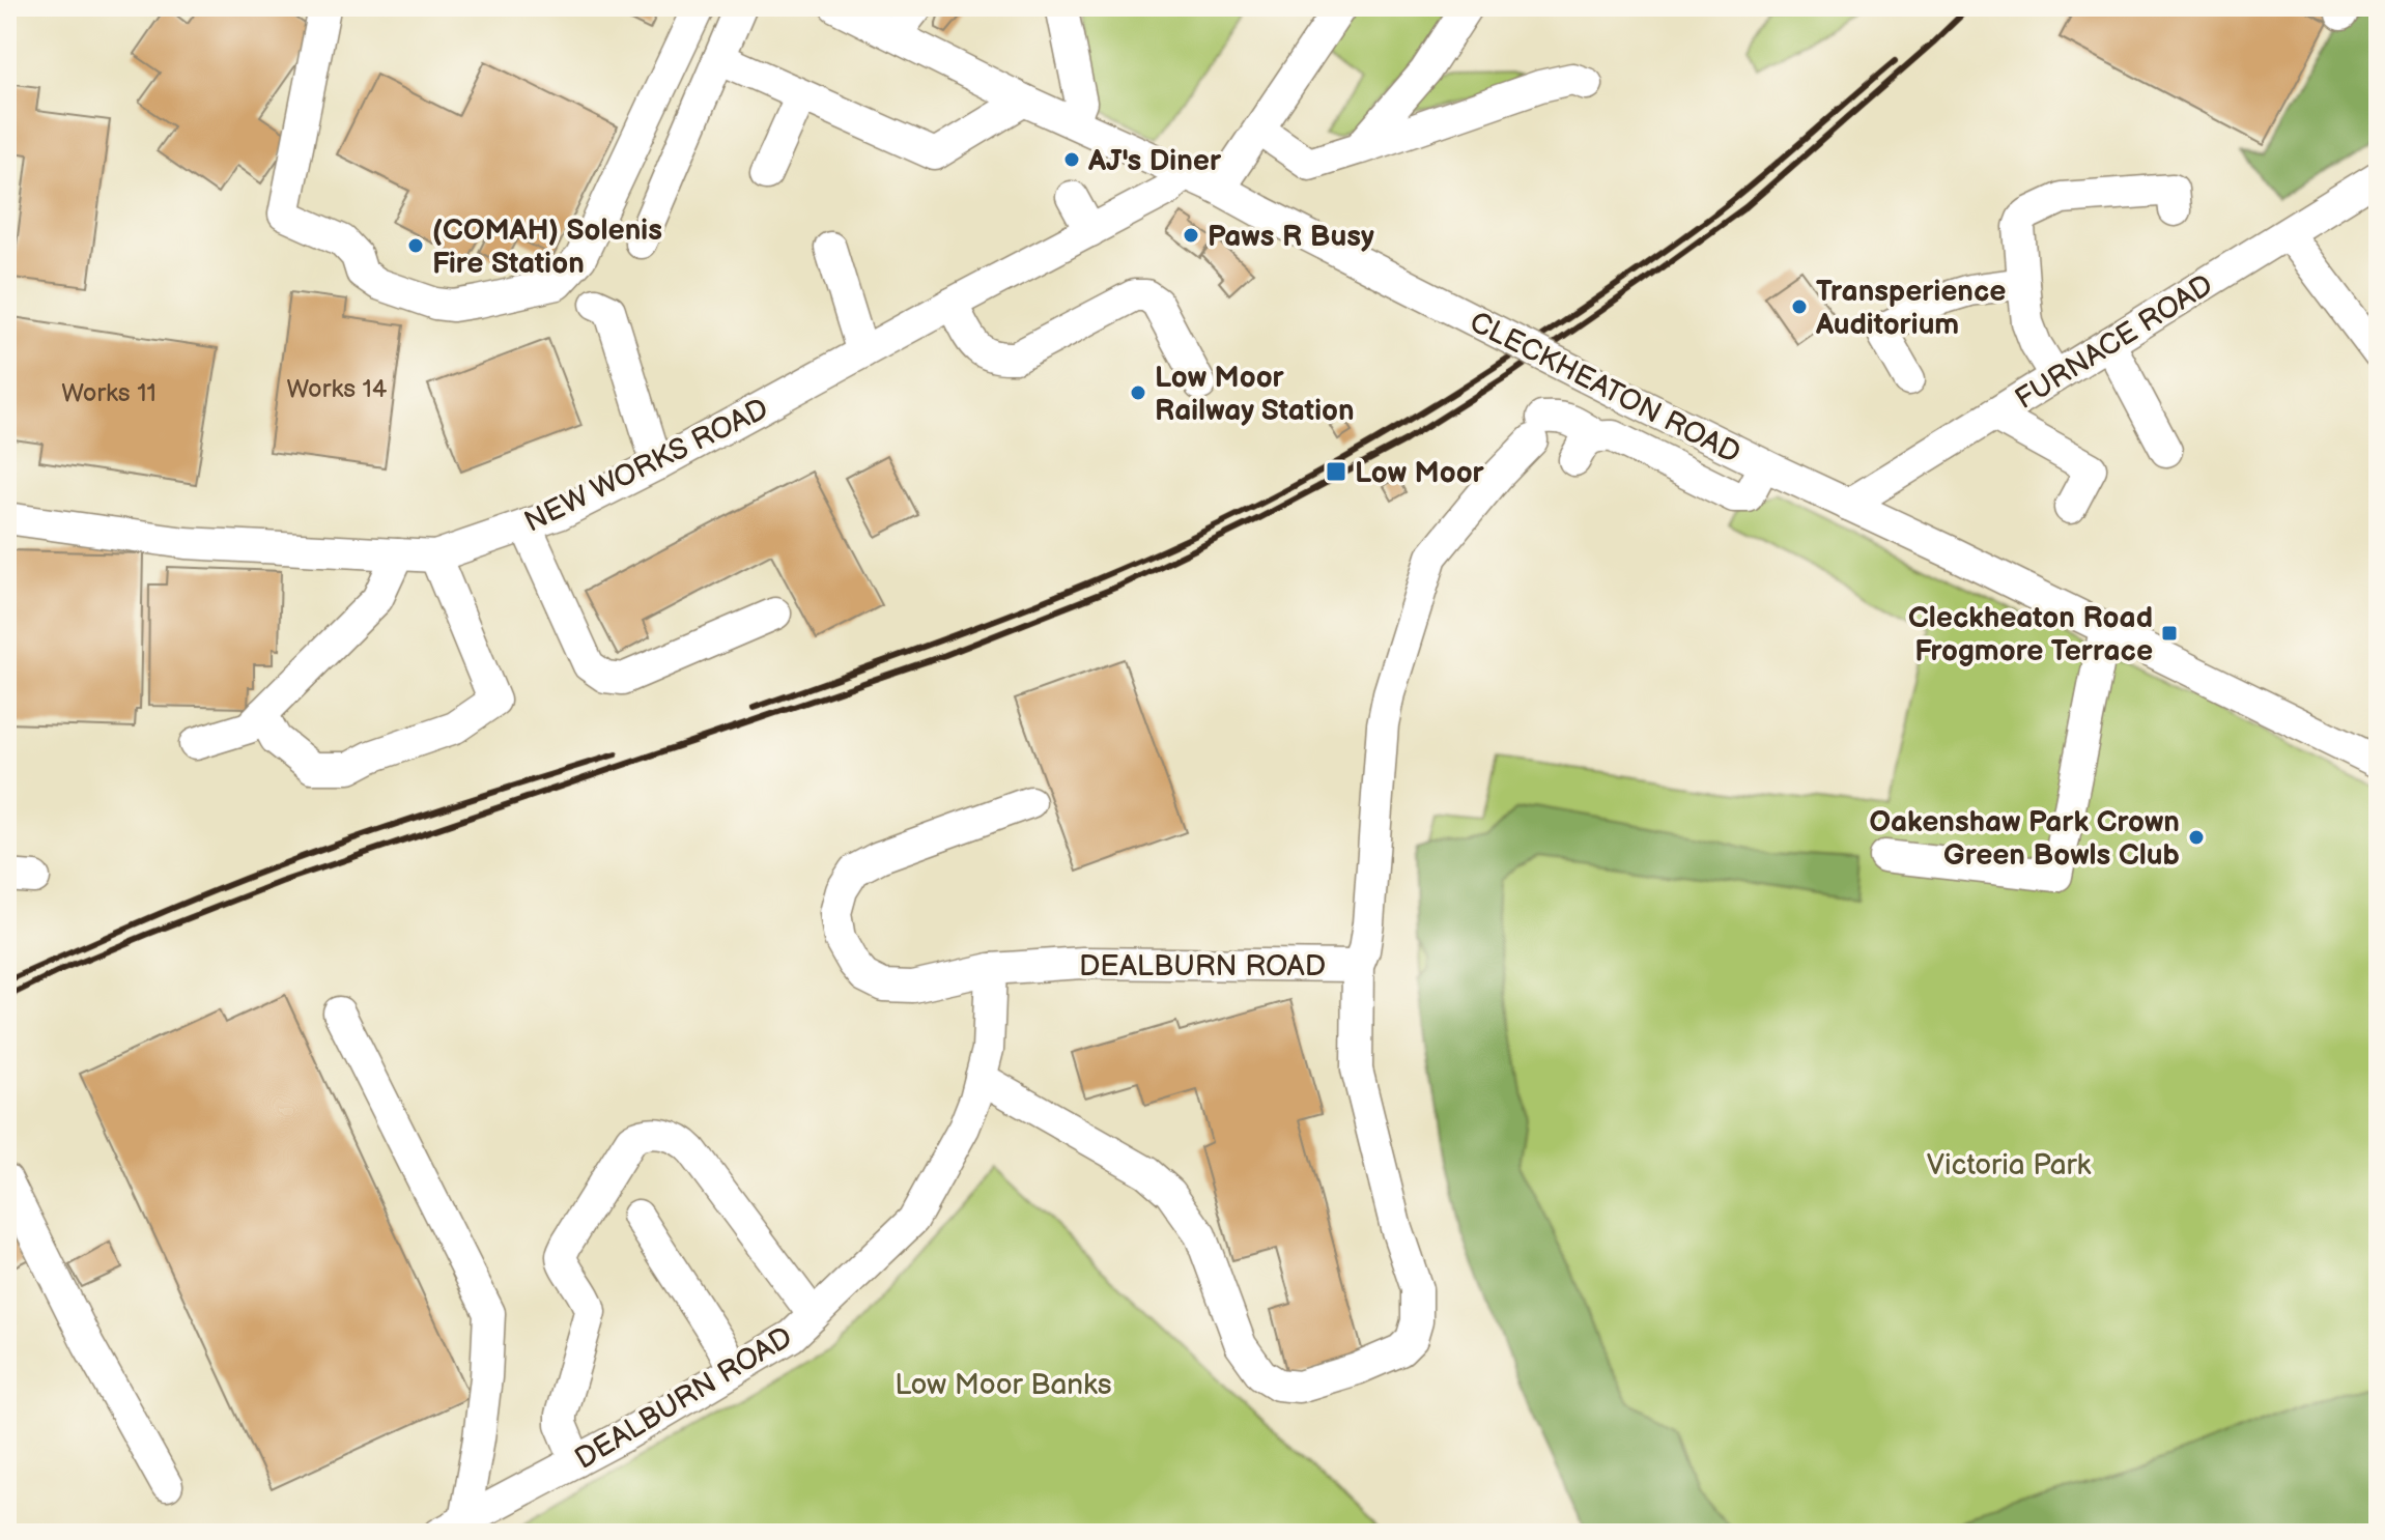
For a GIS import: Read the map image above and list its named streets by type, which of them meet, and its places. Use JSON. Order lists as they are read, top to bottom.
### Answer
{
  "streets": {
    "street": [
      "FURNACE ROAD",
      "CLECKHEATON ROAD",
      "NEW WORKS ROAD",
      "DEALBURN ROAD"
    ]
  },
  "crossings": [
    ["FURNACE ROAD", "CLECKHEATON ROAD"],
    ["CLECKHEATON ROAD", "NEW WORKS ROAD"]
  ],
  "parks": ["Victoria Park", "Low Moor Banks"],
  "places": {
    "other": [
      "AJ's Diner",
      "Paws R Busy",
      "(COMAH) Solenis Fire Station",
      "Transperience Auditorium",
      "Low Moor Railway Station",
      "Oakenshaw Park Crown Green Bowls Club"
    ],
    "transit": ["Low Moor", "Cleckheaton Road Frogmore Terrace"]
  },
  "house_numbers": ["Works 14", "Works 11"]
}
